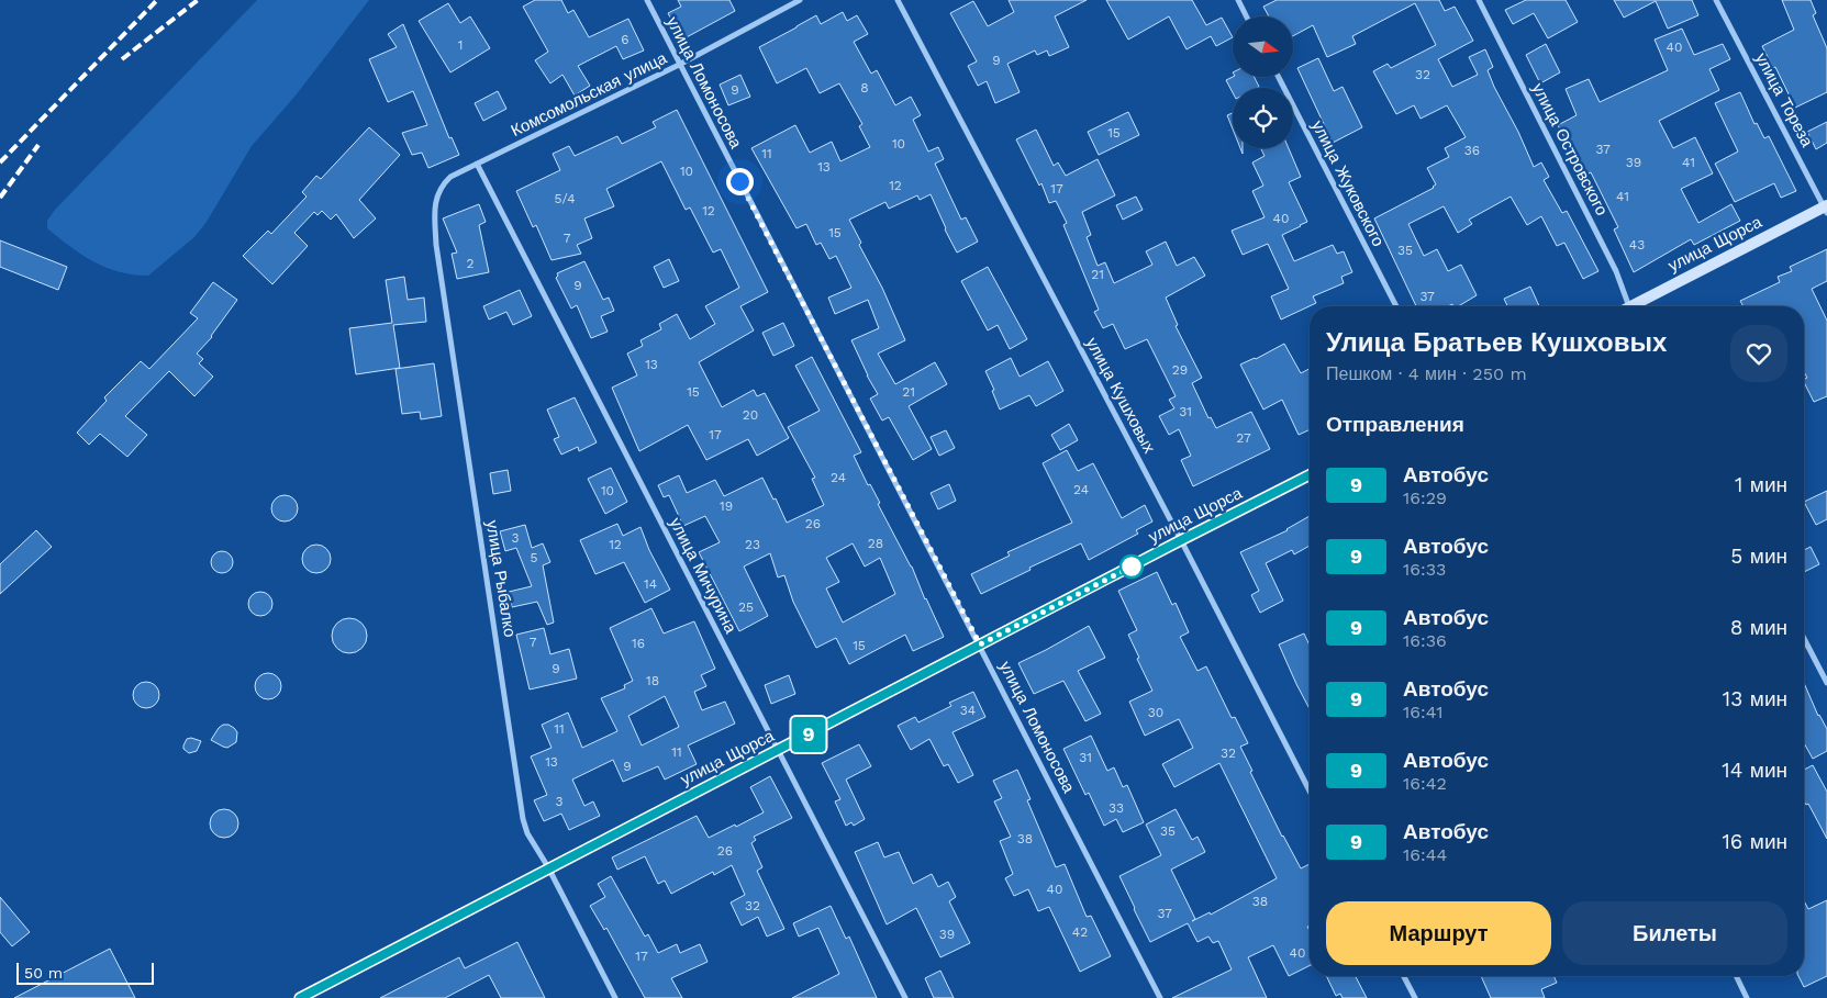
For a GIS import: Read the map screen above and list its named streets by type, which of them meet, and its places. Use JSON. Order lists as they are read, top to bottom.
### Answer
{
  "streets": {
    "street": [
      "улица Ломоносова",
      "Комсомольская улица",
      "улица Тореза",
      "улица Островского",
      "улица Жуковского",
      "улица Щорса",
      "улица Кушховых",
      "улица Мичурина",
      "улица Рыбалко"
    ]
  },
  "crossings": [
    ["улица Ломоносова", "Комсомольская улица"],
    ["улица Ломоносова", "улица Щорса"],
    ["Комсомольская улица", "улица Мичурина"],
    ["Комсомольская улица", "улица Рыбалко"],
    ["улица Тореза", "улица Щорса"],
    ["улица Щорса", "улица Кушховых"],
    ["улица Щорса", "улица Мичурина"],
    ["улица Щорса", "улица Рыбалко"],
    ["улица Мичурина", "улица Рыбалко"]
  ],
  "lines": ["bus line 9"],
  "house_numbers": [
    "6",
    "1",
    "40",
    "9",
    "32",
    "8",
    "9",
    "15",
    "10",
    "37",
    "36",
    "11",
    "39",
    "41",
    "13",
    "10",
    "12",
    "17",
    "41",
    "5/4",
    "12",
    "40",
    "15",
    "7",
    "43",
    "35",
    "2",
    "21",
    "9",
    "37",
    "13",
    "29",
    "15",
    "21",
    "31",
    "20",
    "17",
    "27",
    "24",
    "24",
    "10",
    "19",
    "26",
    "3",
    "28",
    "12",
    "23",
    "5",
    "14",
    "25",
    "7",
    "16",
    "15",
    "9",
    "18",
    "34",
    "30",
    "11",
    "11",
    "32",
    "31",
    "13",
    "9",
    "3",
    "33",
    "35",
    "38",
    "26",
    "40",
    "38",
    "32",
    "37",
    "42",
    "39",
    "40",
    "17"
  ],
  "scale_bar": "50 m",
  "north": "right",
  "page": {
    "on_map": "9",
    "heading": [
      ["Улица Братьев Кушховых", "Пешком · 4 мин · 250 m"],
      "Отправления"
    ],
    "list": [
      {
        "mark": "9",
        "name": "Автобус",
        "note": "16:29",
        "value": "1 мин"
      },
      {
        "mark": "9",
        "name": "Автобус",
        "note": "16:33",
        "value": "5 мин"
      },
      {
        "mark": "9",
        "name": "Автобус",
        "note": "16:36",
        "value": "8 мин"
      },
      {
        "mark": "9",
        "name": "Автобус",
        "note": "16:41",
        "value": "13 мин"
      },
      {
        "mark": "9",
        "name": "Автобус",
        "note": "16:42",
        "value": "14 мин"
      },
      {
        "mark": "9",
        "name": "Автобус",
        "note": "16:44",
        "value": "16 мин"
      }
    ],
    "buttons": ["Маршрут", "Билеты"],
    "scale": "50 m"
  }
}
